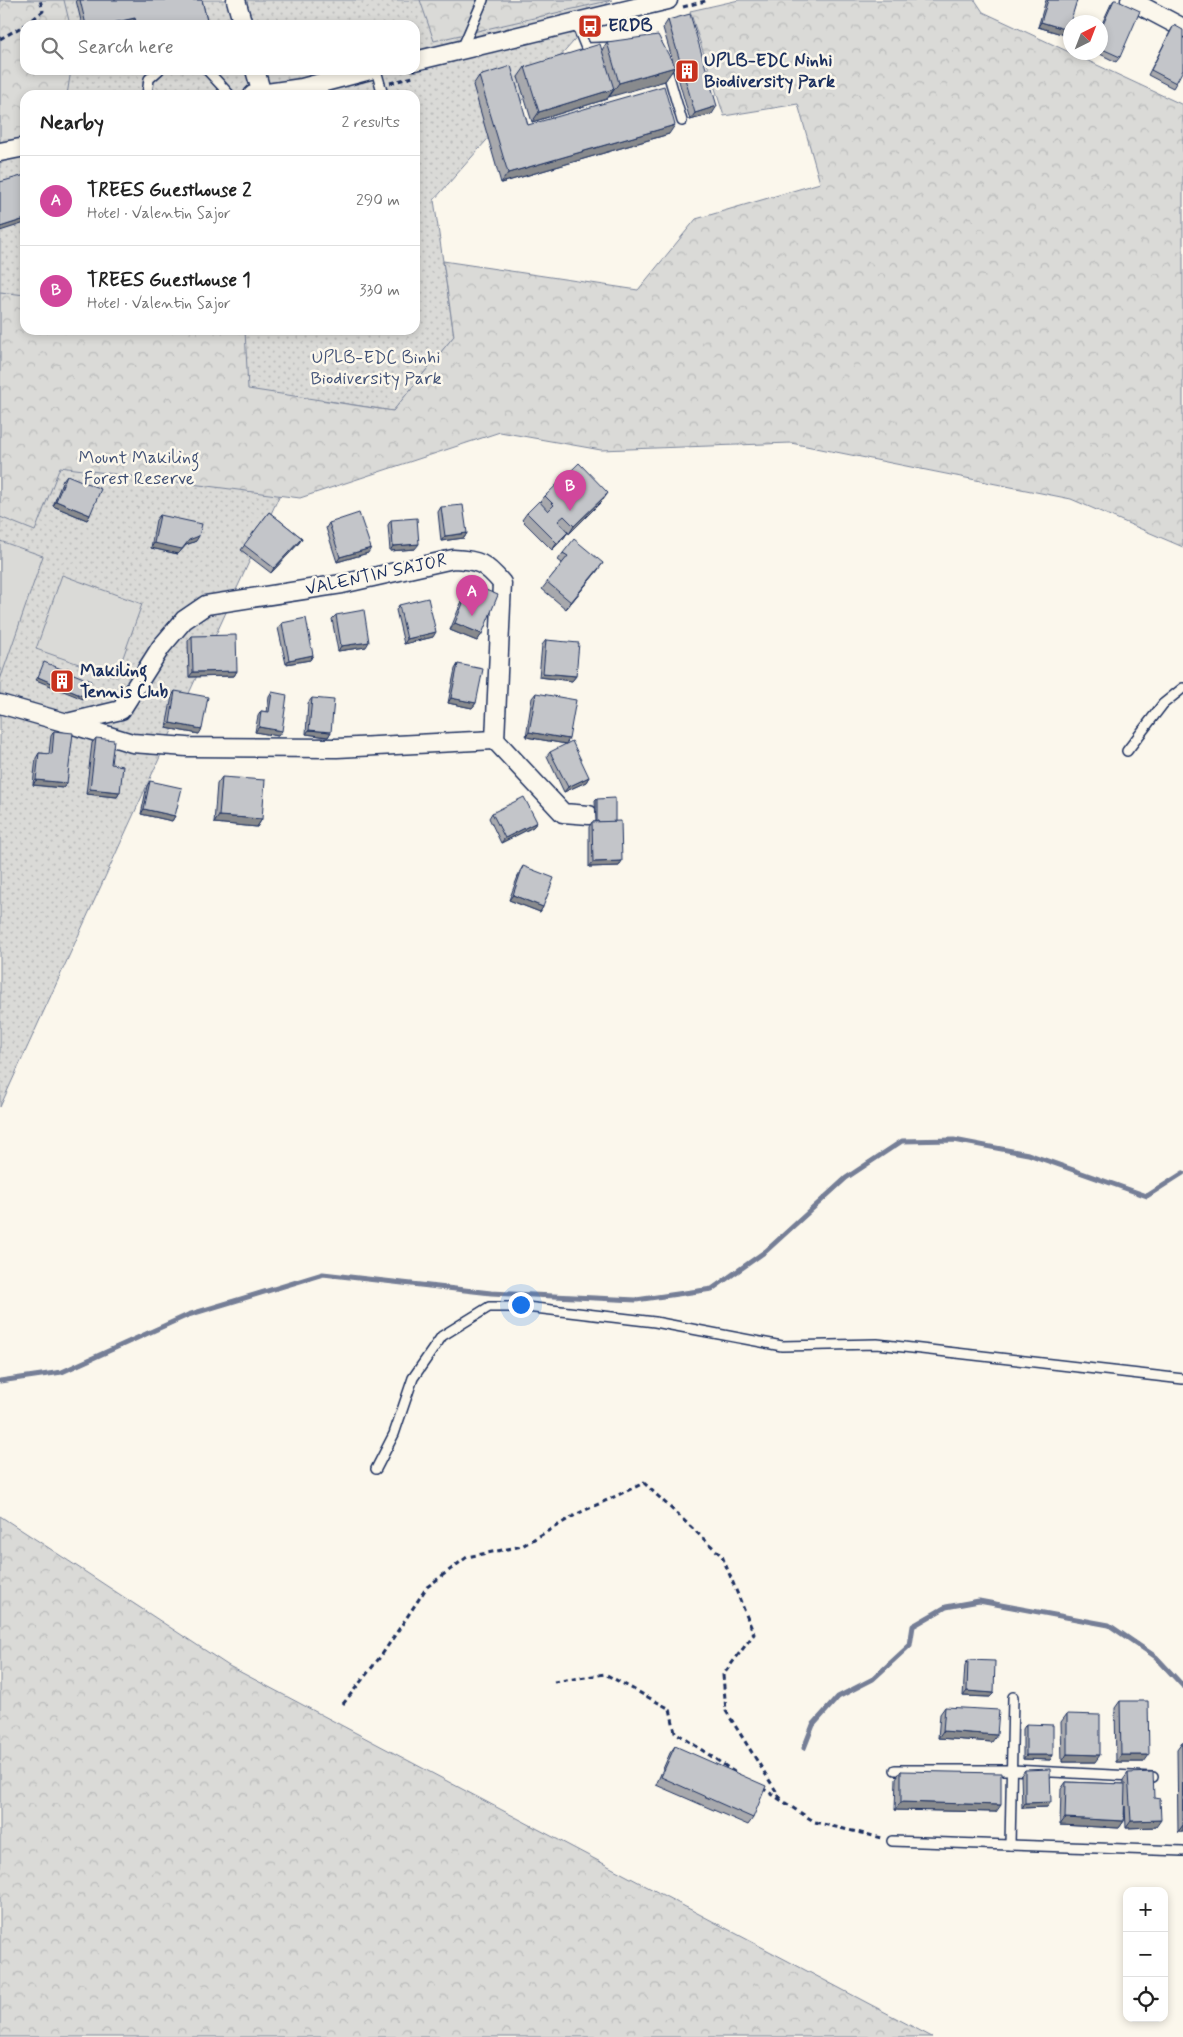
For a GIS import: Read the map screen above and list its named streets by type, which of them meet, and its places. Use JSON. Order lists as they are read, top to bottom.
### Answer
{
  "streets": {
    "street": ["VALENTIN SAJOR"]
  },
  "parks": ["UPLB-EDC Binhi Biodiversity Park", "Mount Makiling Forest Reserve"],
  "places": {
    "bus stop": ["ERDB"],
    "building": ["UPLB-EDC Ninhi Biodiversity Park", "Makiling Tennis Club"]
  },
  "north": "top right",
  "page": {
    "search": "Search here",
    "heading": ["Nearby", "2 results"],
    "list": [
      {
        "mark": "A",
        "name": "TREES Guesthouse 2",
        "note": "Hotel · Valentin Sajor",
        "value": "290 m"
      },
      {
        "mark": "B",
        "name": "TREES Guesthouse 1",
        "note": "Hotel · Valentin Sajor",
        "value": "330 m"
      }
    ],
    "pins": ["B", "A"],
    "map_buttons": ["+", "−"]
  }
}
